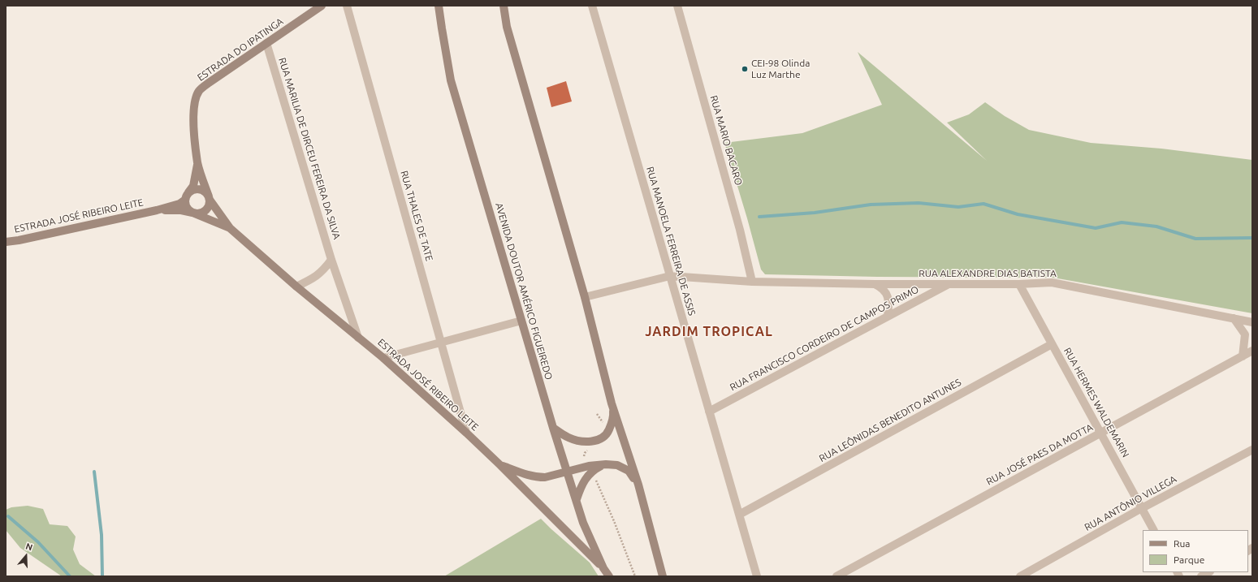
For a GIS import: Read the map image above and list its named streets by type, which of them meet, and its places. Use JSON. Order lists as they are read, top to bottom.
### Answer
{
  "streets": {
    "main road": ["ESTRADA DO IPATINGA", "ESTRADA JOSÉ RIBEIRO LEITE", "AVENIDA DOUTOR AMÉRICO FIGUEIREDO"],
    "street": [
      "RUA MARIO BACARO",
      "RUA MARILIA DE DIRCEU FEREIRA DA SILVA",
      "RUA THALES DE TATE",
      "RUA MANOELA FERREIRA DE ASSIS",
      "RUA ALEXANDRE DIAS BATISTA",
      "RUA FRANCISCO CORDEIRO DE CAMPOS PRIMO",
      "RUA HERMES WALDEMARIN",
      "RUA LEÔNIDAS BENEDITO ANTUNES",
      "RUA JOSÉ PAES DA MOTTA",
      "RUA ANTÔNIO VILLEGA"
    ]
  },
  "crossings": [
    ["ESTRADA DO IPATINGA", "RUA MARILIA DE DIRCEU FEREIRA DA SILVA"],
    ["ESTRADA DO IPATINGA", "ESTRADA JOSÉ RIBEIRO LEITE"],
    ["RUA MARIO BACARO", "RUA ALEXANDRE DIAS BATISTA"],
    ["RUA MARILIA DE DIRCEU FEREIRA DA SILVA", "ESTRADA JOSÉ RIBEIRO LEITE"],
    ["ESTRADA JOSÉ RIBEIRO LEITE", "RUA THALES DE TATE"],
    ["ESTRADA JOSÉ RIBEIRO LEITE", "AVENIDA DOUTOR AMÉRICO FIGUEIREDO"],
    ["RUA MANOELA FERREIRA DE ASSIS", "RUA ALEXANDRE DIAS BATISTA"],
    ["RUA MANOELA FERREIRA DE ASSIS", "RUA FRANCISCO CORDEIRO DE CAMPOS PRIMO"],
    ["RUA MANOELA FERREIRA DE ASSIS", "RUA LEÔNIDAS BENEDITO ANTUNES"],
    ["RUA ALEXANDRE DIAS BATISTA", "RUA FRANCISCO CORDEIRO DE CAMPOS PRIMO"],
    ["RUA ALEXANDRE DIAS BATISTA", "RUA HERMES WALDEMARIN"],
    ["RUA HERMES WALDEMARIN", "RUA LEÔNIDAS BENEDITO ANTUNES"],
    ["RUA HERMES WALDEMARIN", "RUA JOSÉ PAES DA MOTTA"],
    ["RUA HERMES WALDEMARIN", "RUA ANTÔNIO VILLEGA"]
  ],
  "districts": ["JARDIM TROPICAL"],
  "places": ["CEI-98 Olinda Luz Marthe"],
  "legend": ["Rua", "Parque"],
  "north": "top"
}
